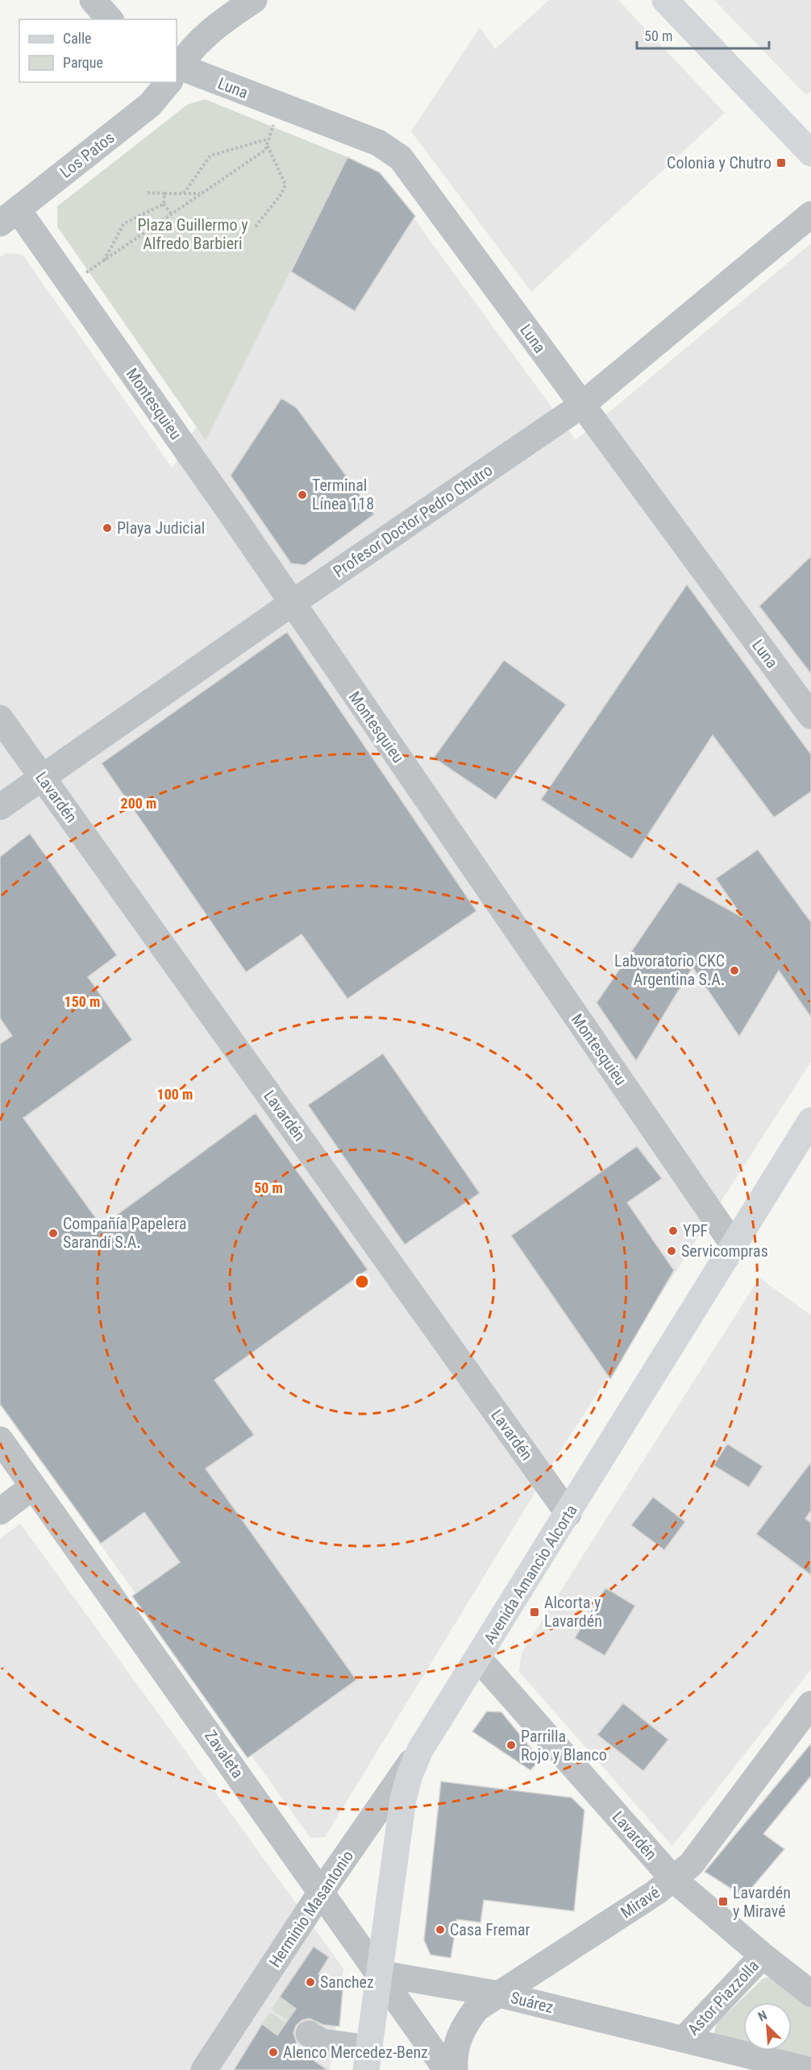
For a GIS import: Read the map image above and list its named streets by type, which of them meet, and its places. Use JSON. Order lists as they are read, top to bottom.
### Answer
{
  "streets": {
    "main road": ["Avenida Amancio Alcorta"],
    "street": [
      "Luna",
      "Los Patos",
      "Montesquieu",
      "Profesor Doctor Pedro Chutro",
      "Lavardén",
      "Zavaleta",
      "Miravé",
      "Herminio Masantonio",
      "Astor Piazzolla",
      "Suárez"
    ]
  },
  "crossings": [
    ["Luna", "Profesor Doctor Pedro Chutro"],
    ["Los Patos", "Montesquieu"],
    ["Montesquieu", "Profesor Doctor Pedro Chutro"],
    ["Montesquieu", "Avenida Amancio Alcorta"],
    ["Profesor Doctor Pedro Chutro", "Lavardén"],
    ["Lavardén", "Avenida Amancio Alcorta"],
    ["Lavardén", "Miravé"],
    ["Lavardén", "Astor Piazzolla"],
    ["Avenida Amancio Alcorta", "Zavaleta"],
    ["Avenida Amancio Alcorta", "Herminio Masantonio"],
    ["Avenida Amancio Alcorta", "Suárez"],
    ["Zavaleta", "Herminio Masantonio"],
    ["Zavaleta", "Suárez"],
    ["Miravé", "Suárez"],
    ["Astor Piazzolla", "Suárez"]
  ],
  "parks": ["Plaza Guillermo y Alfredo Barbieri"],
  "places": {
    "transit": ["Colonia y Chutro", "Alcorta y Lavardén", "Lavardén y Miravé"],
    "other": [
      "Terminal Línea 118",
      "Playa Judicial",
      "Labvoratorio CKC Argentina S.A.",
      "YPF",
      "Compañía Papelera Sarandí S.A.",
      "Servicompras",
      "Parrilla Rojo y Blanco",
      "Casa Fremar",
      "Sanchez",
      "Alenco Mercedez-Benz"
    ]
  },
  "legend": ["Calle", "Parque"],
  "scale_bar": "50 m",
  "north": "top left",
  "rings": [
    "200 m",
    "150 m",
    "100 m",
    "50 m"
  ]
}
